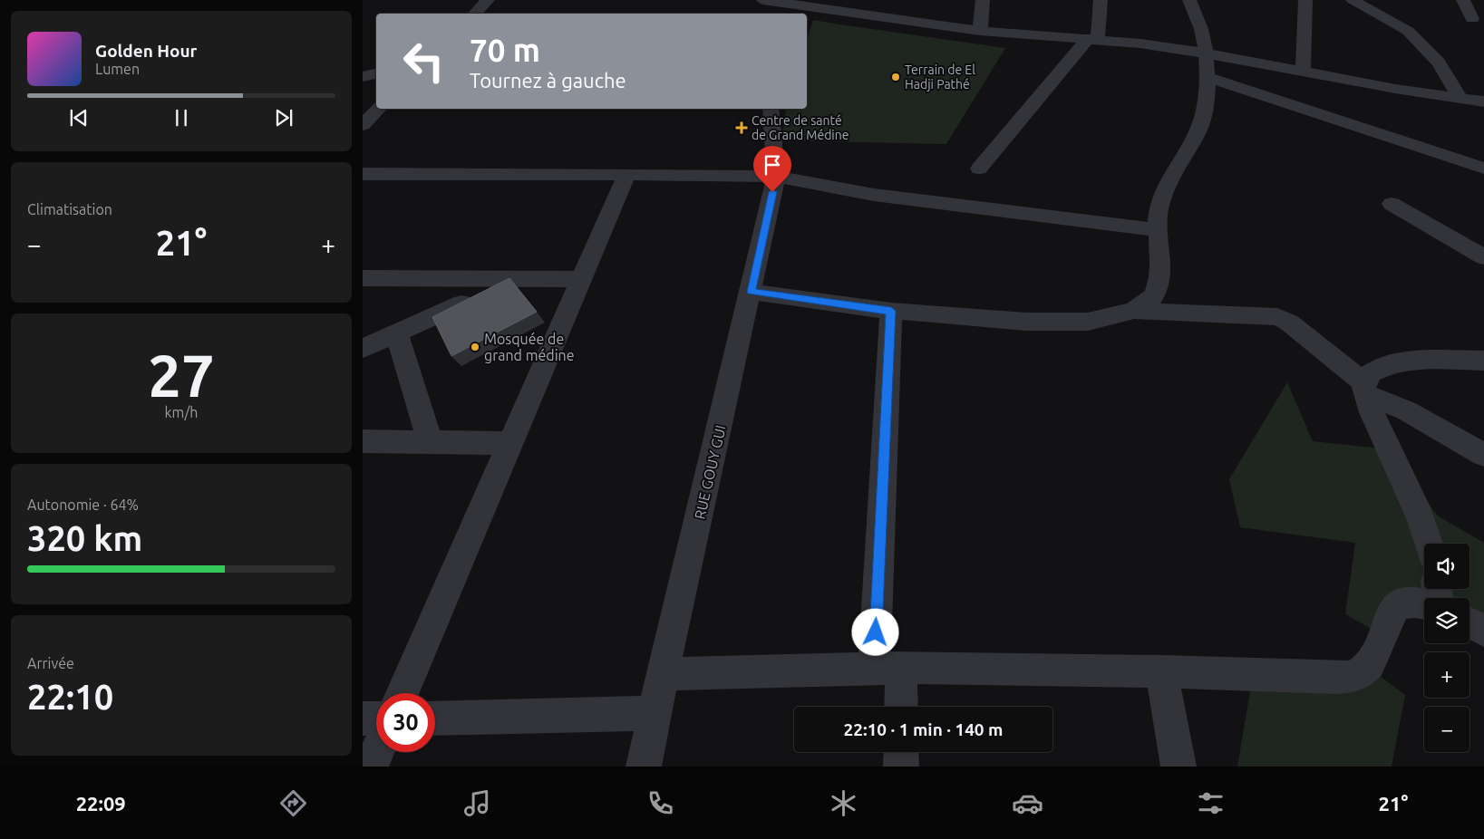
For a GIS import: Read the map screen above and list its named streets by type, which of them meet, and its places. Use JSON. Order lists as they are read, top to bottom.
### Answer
{
  "streets": {
    "street": ["RUE GOUY GUI"]
  },
  "places": {
    "other": ["Terrain de El Hadji Pathé", "Mosquée de grand médine"],
    "health": ["Centre de santé de Grand Médine"]
  },
  "page": {
    "turn": ["70 m", "Tournez à gauche"],
    "song": ["Golden Hour", "Lumen"],
    "tile": [
      "Climatisation",
      ["27", "km/h"],
      ["Autonomie · 64%", "320 km"],
      ["Arrivée", "22:10"]
    ],
    "heat": ["−", "21°", "+"],
    "map_buttons": ["+", "−"],
    "limit": "30",
    "trip": "22:10 · 1 min · 140 m",
    "tabs": ["22:09", "21°"]
  }
}
